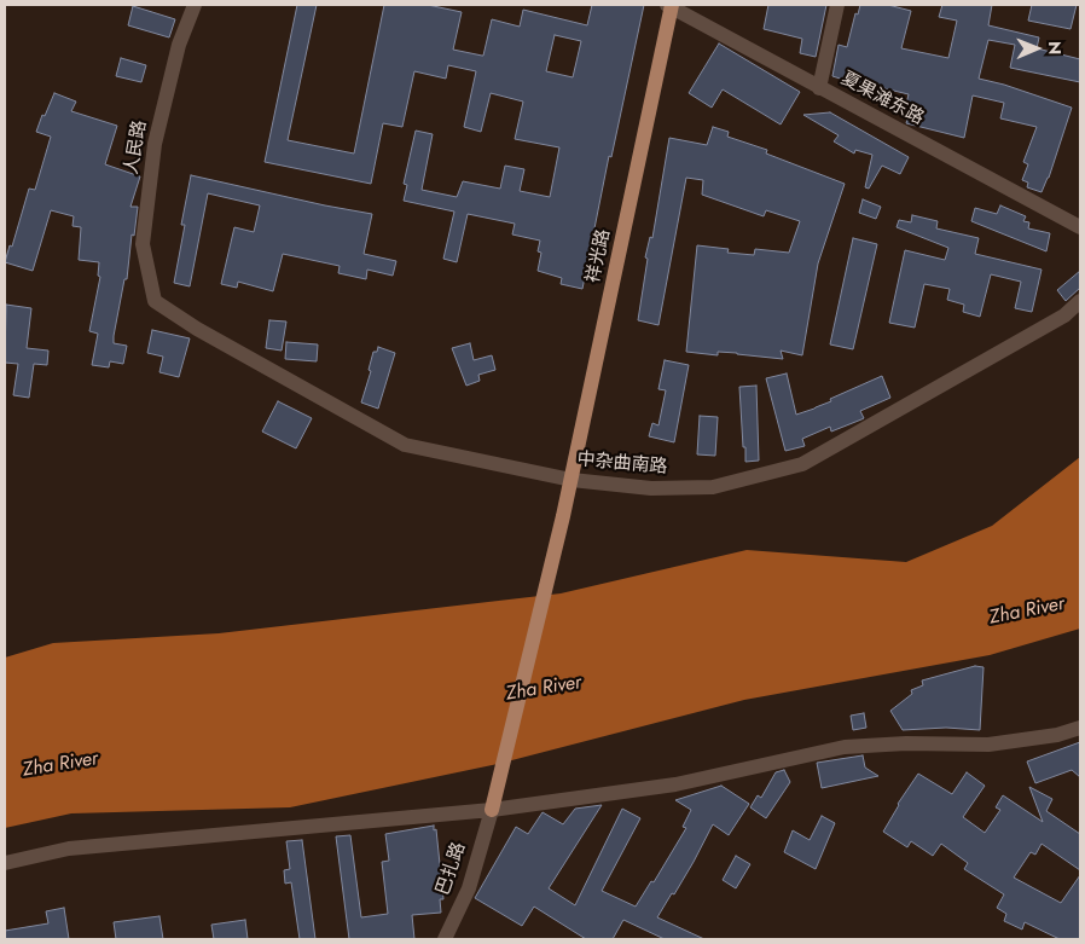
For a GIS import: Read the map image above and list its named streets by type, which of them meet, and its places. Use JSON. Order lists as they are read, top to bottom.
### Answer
{
  "streets": {
    "main road": ["祥光路"],
    "street": [
      "夏果滩东路",
      "人民路",
      "中杂曲南路",
      "巴扎路"
    ]
  },
  "crossings": [
    ["夏果滩东路", "祥光路"],
    ["人民路", "中杂曲南路"],
    ["祥光路", "中杂曲南路"],
    ["祥光路", "巴扎路"]
  ],
  "water": ["Zha River"],
  "north": "right"
}
